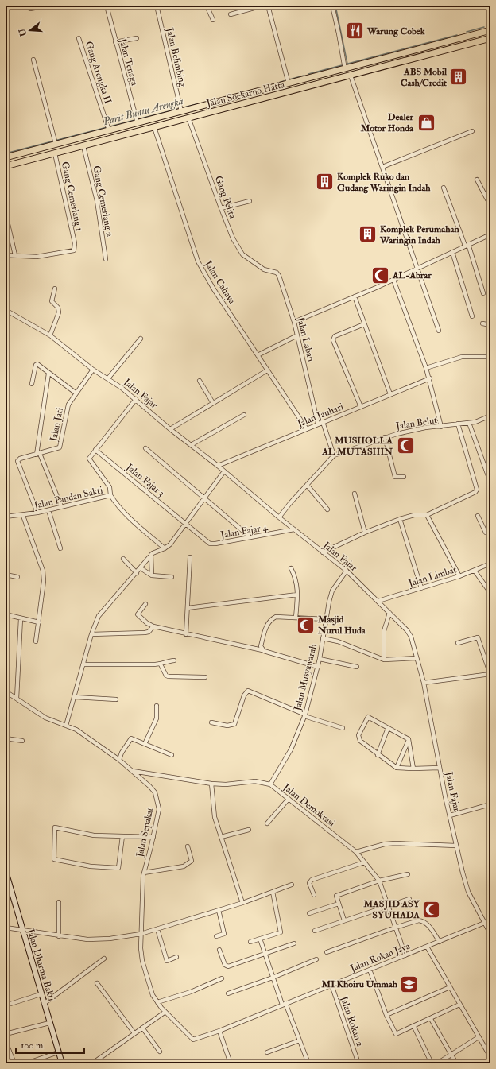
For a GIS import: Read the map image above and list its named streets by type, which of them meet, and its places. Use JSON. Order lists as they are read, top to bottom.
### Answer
{
  "streets": {
    "main road": ["Jalan Soekarno Hatta", "Jalan Dharma Bakti"],
    "street": [
      "Jalan Belimbing",
      "Jalan Tenaga",
      "Gang Arengka II",
      "Gang Cemerlang 1",
      "Gang Pelita",
      "Gang Cemerlang 2",
      "Jalan Cahaya",
      "Jalan Laban",
      "Jalan Fajar",
      "Jalan Jauhari",
      "Jalan Belut",
      "Jalan Jati",
      "Jalan Fajar 3",
      "Jalan Pandan Sakti",
      "Jalan Fajar 4",
      "Jalan Limbat",
      "Jalan Musyawarah",
      "Jalan Demokrasi",
      "Jalan Sepakat",
      "Jalan Rokan Jaya",
      "Jalan Rokan 2"
    ]
  },
  "crossings": [
    ["Jalan Belimbing", "Jalan Soekarno Hatta"],
    ["Jalan Tenaga", "Jalan Soekarno Hatta"],
    ["Gang Arengka II", "Jalan Soekarno Hatta"],
    ["Jalan Soekarno Hatta", "Gang Cemerlang 1"],
    ["Jalan Soekarno Hatta", "Gang Pelita"],
    ["Jalan Soekarno Hatta", "Gang Cemerlang 2"],
    ["Jalan Soekarno Hatta", "Jalan Cahaya"],
    ["Gang Pelita", "Jalan Laban"],
    ["Jalan Cahaya", "Jalan Jauhari"],
    ["Jalan Laban", "Jalan Jauhari"],
    ["Jalan Fajar", "Jalan Jauhari"],
    ["Jalan Fajar", "Jalan Belut"],
    ["Jalan Fajar", "Jalan Jati"],
    ["Jalan Fajar", "Jalan Pandan Sakti"],
    ["Jalan Fajar", "Jalan Fajar 4"],
    ["Jalan Fajar", "Jalan Limbat"],
    ["Jalan Fajar", "Jalan Musyawarah"],
    ["Jalan Fajar", "Jalan Rokan Jaya"],
    ["Jalan Jati", "Jalan Pandan Sakti"],
    ["Jalan Fajar 3", "Jalan Pandan Sakti"],
    ["Jalan Fajar 3", "Jalan Fajar 4"],
    ["Jalan Musyawarah", "Jalan Demokrasi"],
    ["Jalan Demokrasi", "Jalan Sepakat"],
    ["Jalan Demokrasi", "Jalan Rokan Jaya"],
    ["Jalan Sepakat", "Jalan Rokan Jaya"],
    ["Jalan Rokan Jaya", "Jalan Rokan 2"]
  ],
  "water": ["Parit Buntu Arengka"],
  "places": {
    "restaurant": ["Warung Cobek"],
    "building": ["ABS Mobil Cash/Credit", "Komplek Ruko dan Gudang Waringin Indah", "Komplek Perumahan Waringin Indah"],
    "shop": ["Dealer Motor Honda"],
    "mosque": [
      "AL-Abrar",
      "MUSHOLLA AL MUTASHIN",
      "Masjid Nurul Huda",
      "MASJID ASY SYUHADA"
    ],
    "school or university": ["MI Khoiru Ummah"]
  },
  "scale_bar": "100 m",
  "north": "left"
}
